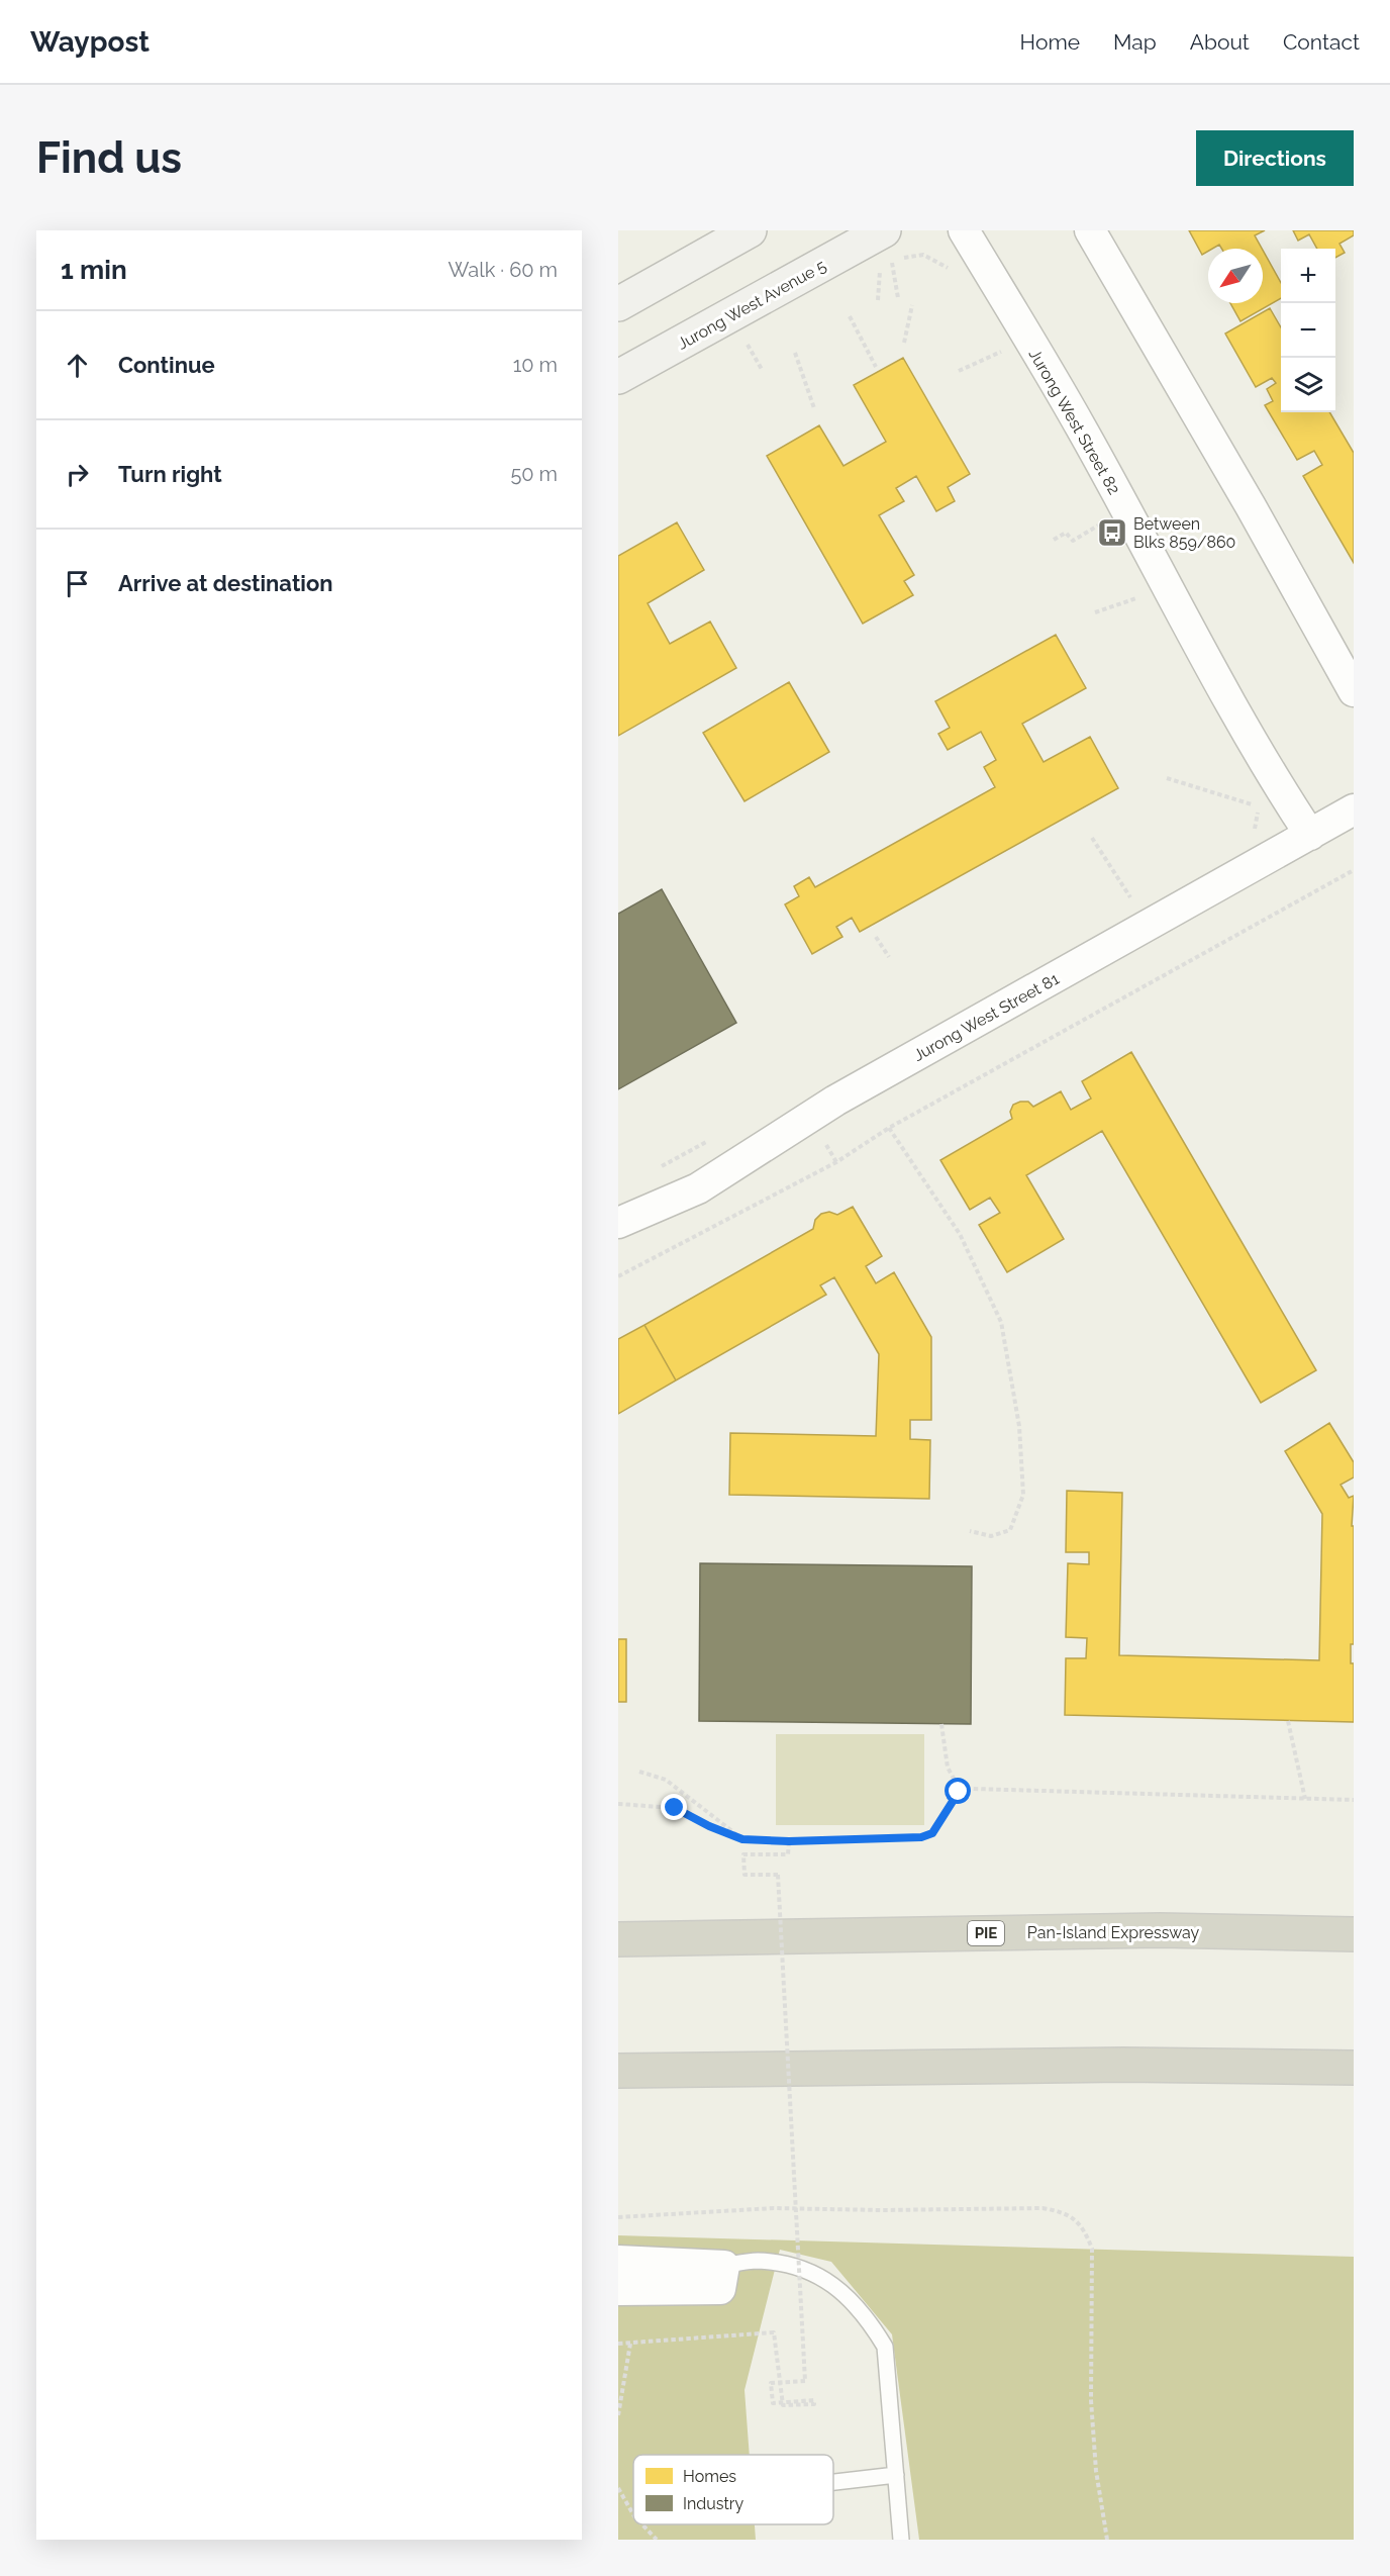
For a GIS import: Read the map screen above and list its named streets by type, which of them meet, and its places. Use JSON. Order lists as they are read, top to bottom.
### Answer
{
  "streets": {
    "highway": ["Pan-Island Expressway", "PIE"],
    "street": ["Jurong West Avenue 5", "Jurong West Street 82", "Jurong West Street 81"]
  },
  "crossings": [
    ["Jurong West Street 82", "Jurong West Street 81"]
  ],
  "places": {
    "bus stop": ["Between Blks 859/860"]
  },
  "legend": ["Homes", "Industry"],
  "north": "bottom left",
  "page": {
    "header": "Waypost",
    "nav": [
      "Home",
      "Map",
      "About",
      "Contact"
    ],
    "buttons": "Directions",
    "title": "Find us",
    "heading": ["1 min", "Walk · 60 m"],
    "map_buttons": ["+", "−"],
    "list": [
      ["Continue", "10 m"],
      ["Turn right", "50 m"],
      "Arrive at destination"
    ]
  }
}
